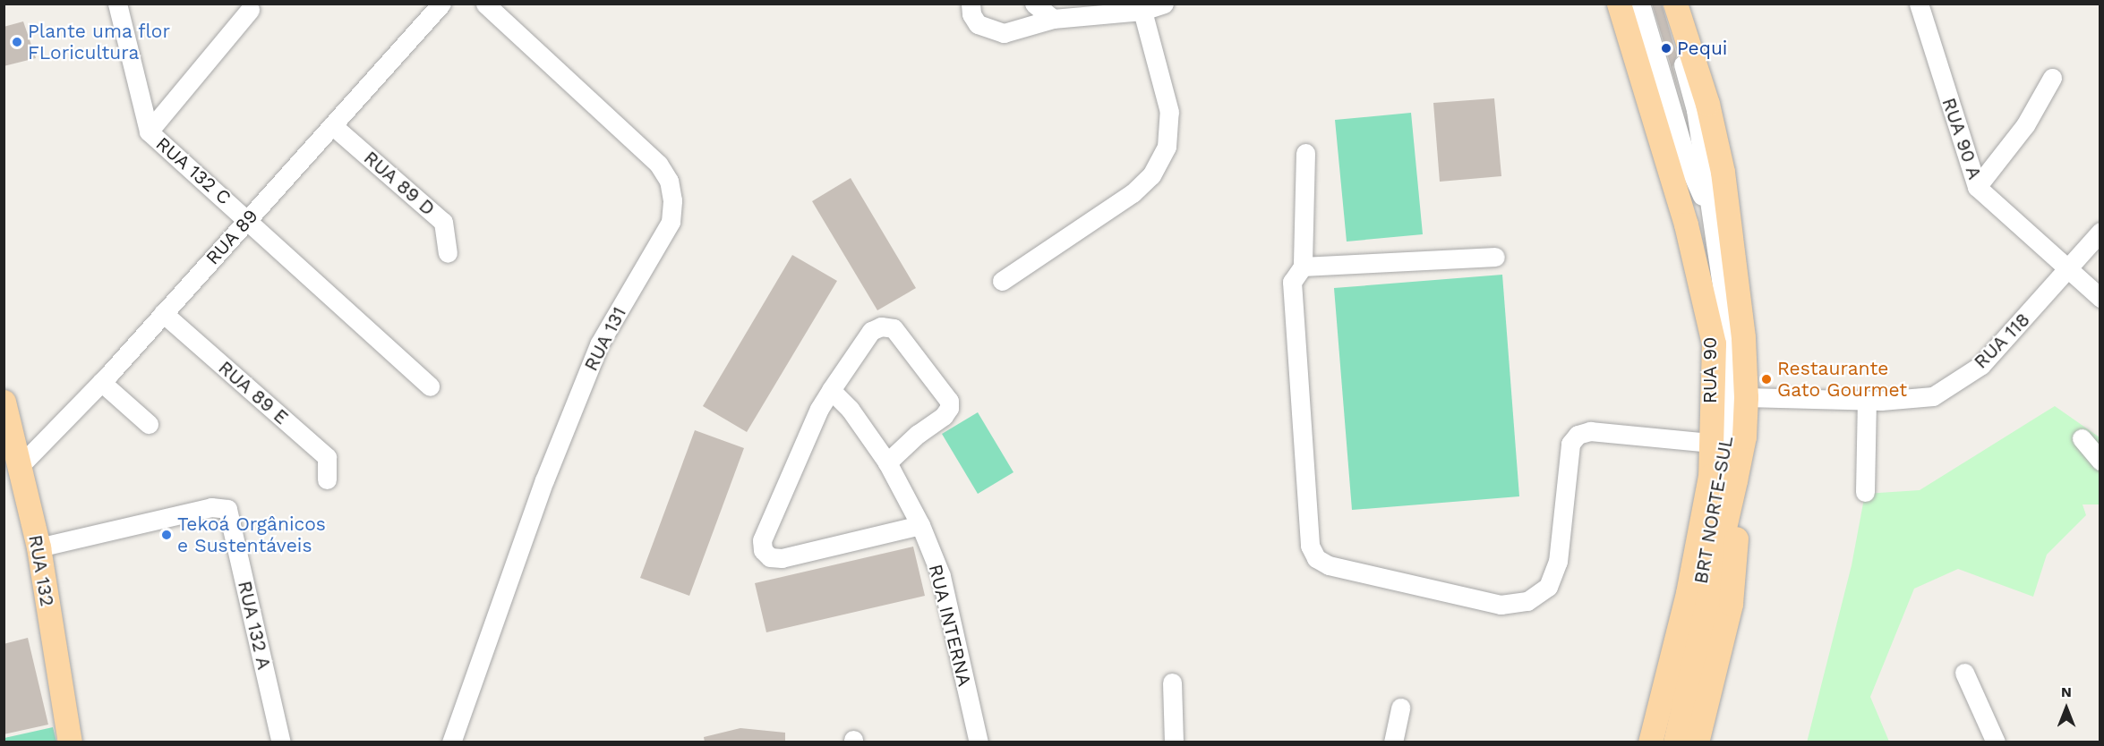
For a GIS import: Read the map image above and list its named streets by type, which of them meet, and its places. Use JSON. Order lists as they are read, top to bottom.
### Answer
{
  "streets": {
    "main road": ["RUA 90", "RUA 132"],
    "street": [
      "RUA 90 A",
      "RUA 132 C",
      "RUA 89 D",
      "RUA 89",
      "RUA 131",
      "RUA 118",
      "RUA 89 E",
      "BRT NORTE-SUL",
      "RUA 132 A",
      "RUA INTERNA"
    ]
  },
  "crossings": [
    ["RUA 90 A", "RUA 118"],
    ["RUA 132 C", "RUA 89"],
    ["RUA 89 D", "RUA 89"],
    ["RUA 89", "RUA 89 E"],
    ["RUA 89", "RUA 132"],
    ["RUA 118", "RUA 90"],
    ["RUA 132", "RUA 132 A"]
  ],
  "places": [
    "Plante uma flor FLoricultura",
    "Pequi",
    "Restaurante Gato Gourmet",
    "Tekoá Orgânicos e Sustentáveis"
  ],
  "north": "top"
}
